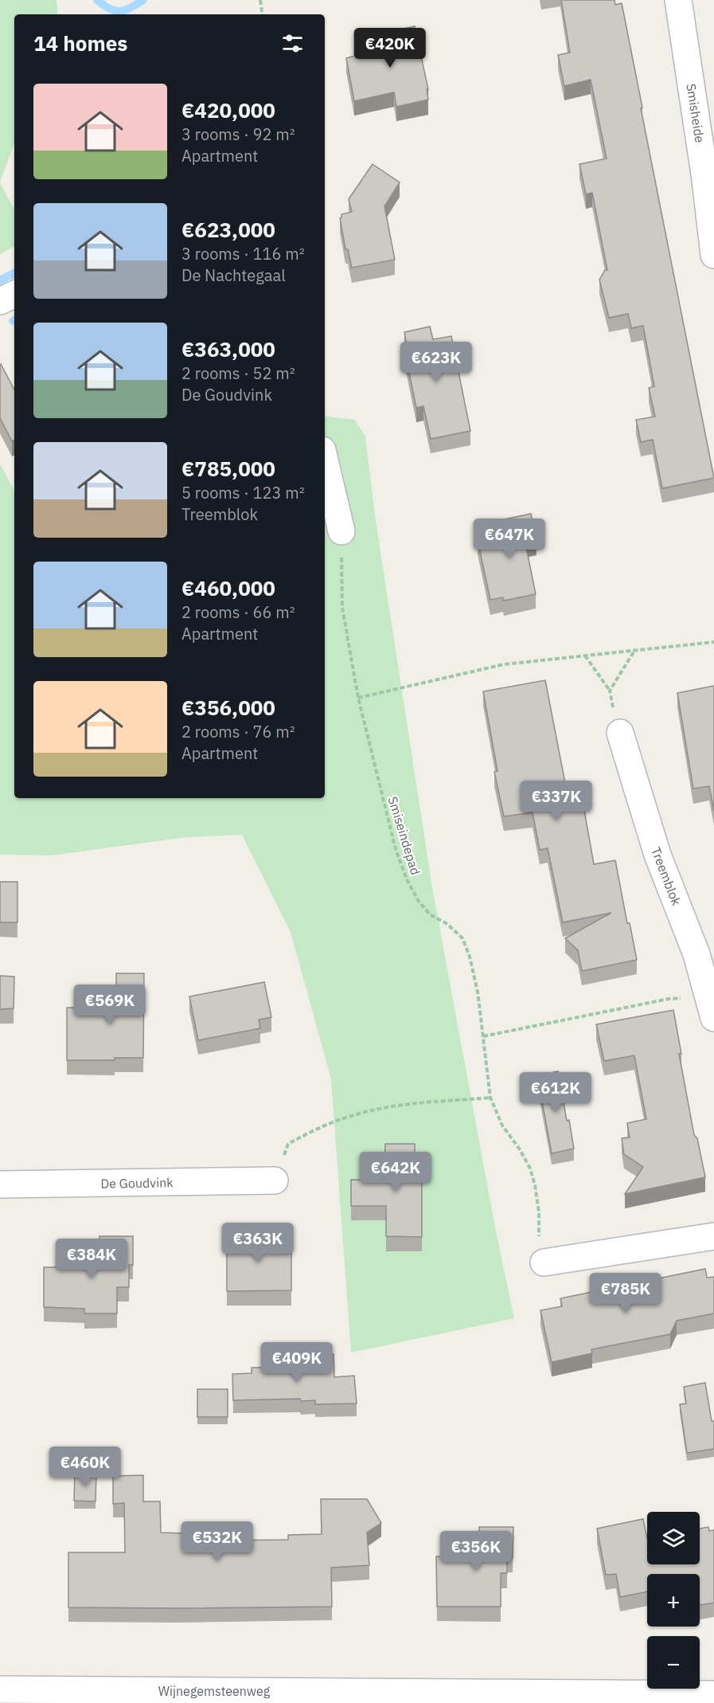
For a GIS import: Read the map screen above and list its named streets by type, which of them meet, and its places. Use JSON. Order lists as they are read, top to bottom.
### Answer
{
  "streets": {
    "street": [
      "Smisheide",
      "Treemblok",
      "De Goudvink",
      "Wijnegemsteenweg"
    ],
    "path": ["Smiseindepad"]
  },
  "page": {
    "heading": "14 homes",
    "price": [
      "€420K",
      "€623K",
      "€647K",
      "€337K",
      "€569K",
      "€612K",
      "€642K",
      "€363K",
      "€384K",
      "€785K",
      "€409K",
      "€460K",
      "€532K",
      "€356K"
    ],
    "list": [
      {
        "name": "€420,000",
        "note": "3 rooms · 92 m² · Apartment"
      },
      {
        "name": "€623,000",
        "note": "3 rooms · 116 m² · De Nachtegaal"
      },
      {
        "name": "€363,000",
        "note": "2 rooms · 52 m² · De Goudvink"
      },
      {
        "name": "€785,000",
        "note": "5 rooms · 123 m² · Treemblok"
      },
      {
        "name": "€460,000",
        "note": "2 rooms · 66 m² · Apartment"
      },
      {
        "name": "€356,000",
        "note": "2 rooms · 76 m² · Apartment"
      }
    ],
    "map_buttons": ["+", "−"]
  }
}
